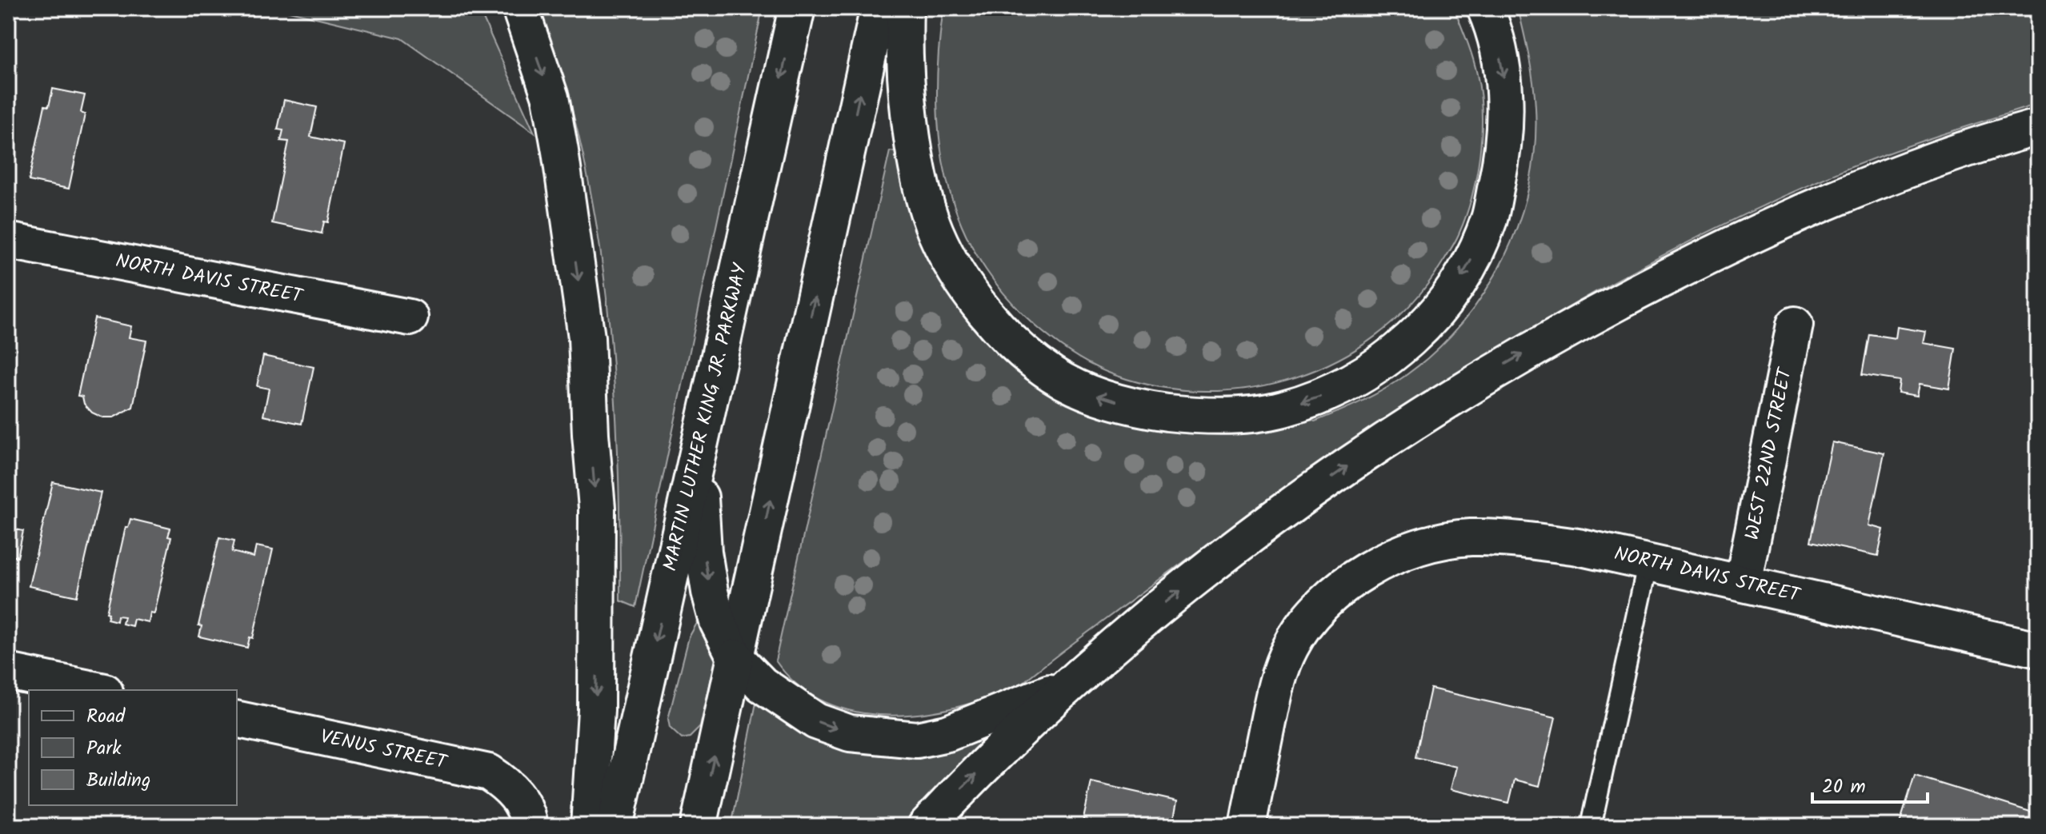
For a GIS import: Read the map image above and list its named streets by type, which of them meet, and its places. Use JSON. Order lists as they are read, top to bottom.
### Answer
{
  "streets": {
    "main road": [
      "NORTH DAVIS STREET",
      "MARTIN LUTHER KING JR. PARKWAY",
      "WEST 22ND STREET",
      "VENUS STREET"
    ]
  },
  "crossings": [
    ["NORTH DAVIS STREET", "WEST 22ND STREET"]
  ],
  "legend": ["Road", "Park", "Building"],
  "scale_bar": "20 m"
}
